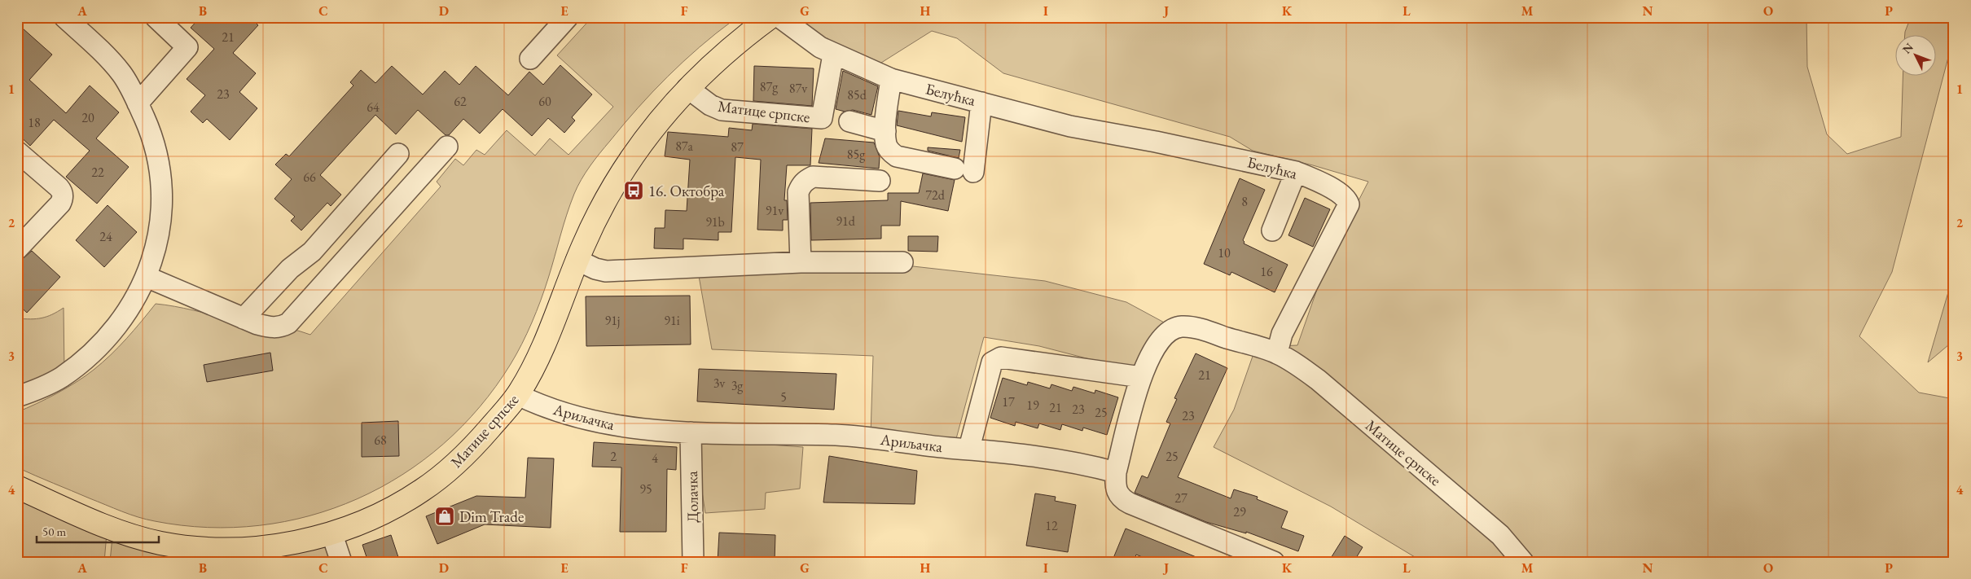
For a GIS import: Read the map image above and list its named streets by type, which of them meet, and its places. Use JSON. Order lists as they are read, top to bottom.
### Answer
{
  "streets": {
    "main road": ["Матице српске"],
    "street": ["Белућка", "Ариљачка", "Долачка"]
  },
  "crossings": [
    ["Белућка", "Матице српске"],
    ["Матице српске", "Ариљачка"],
    ["Ариљачка", "Долачка"]
  ],
  "places": {
    "bus stop": ["16. Октобра"],
    "shop": ["Dim Trade"]
  },
  "house_numbers": [
    "21",
    "87g",
    "87v",
    "23",
    "85d",
    "62",
    "60",
    "64",
    "20",
    "18",
    "87a",
    "87",
    "85g",
    "22",
    "66",
    "72d",
    "8",
    "91v",
    "91d",
    "91b",
    "24",
    "10",
    "16",
    "91j",
    "91i",
    "21",
    "3v",
    "3g",
    "5",
    "17",
    "19",
    "21",
    "23",
    "25",
    "23",
    "68",
    "2",
    "25",
    "4",
    "95",
    "27",
    "29",
    "12"
  ],
  "scale_bar": "50 m",
  "north": "top left",
  "grid": {
    "columns": [
      "A",
      "B",
      "C",
      "D",
      "E",
      "F",
      "G",
      "H",
      "I",
      "J",
      "K",
      "L",
      "M",
      "N",
      "O",
      "P"
    ],
    "rows": [
      "1",
      "2",
      "3",
      "4"
    ]
  }
}
